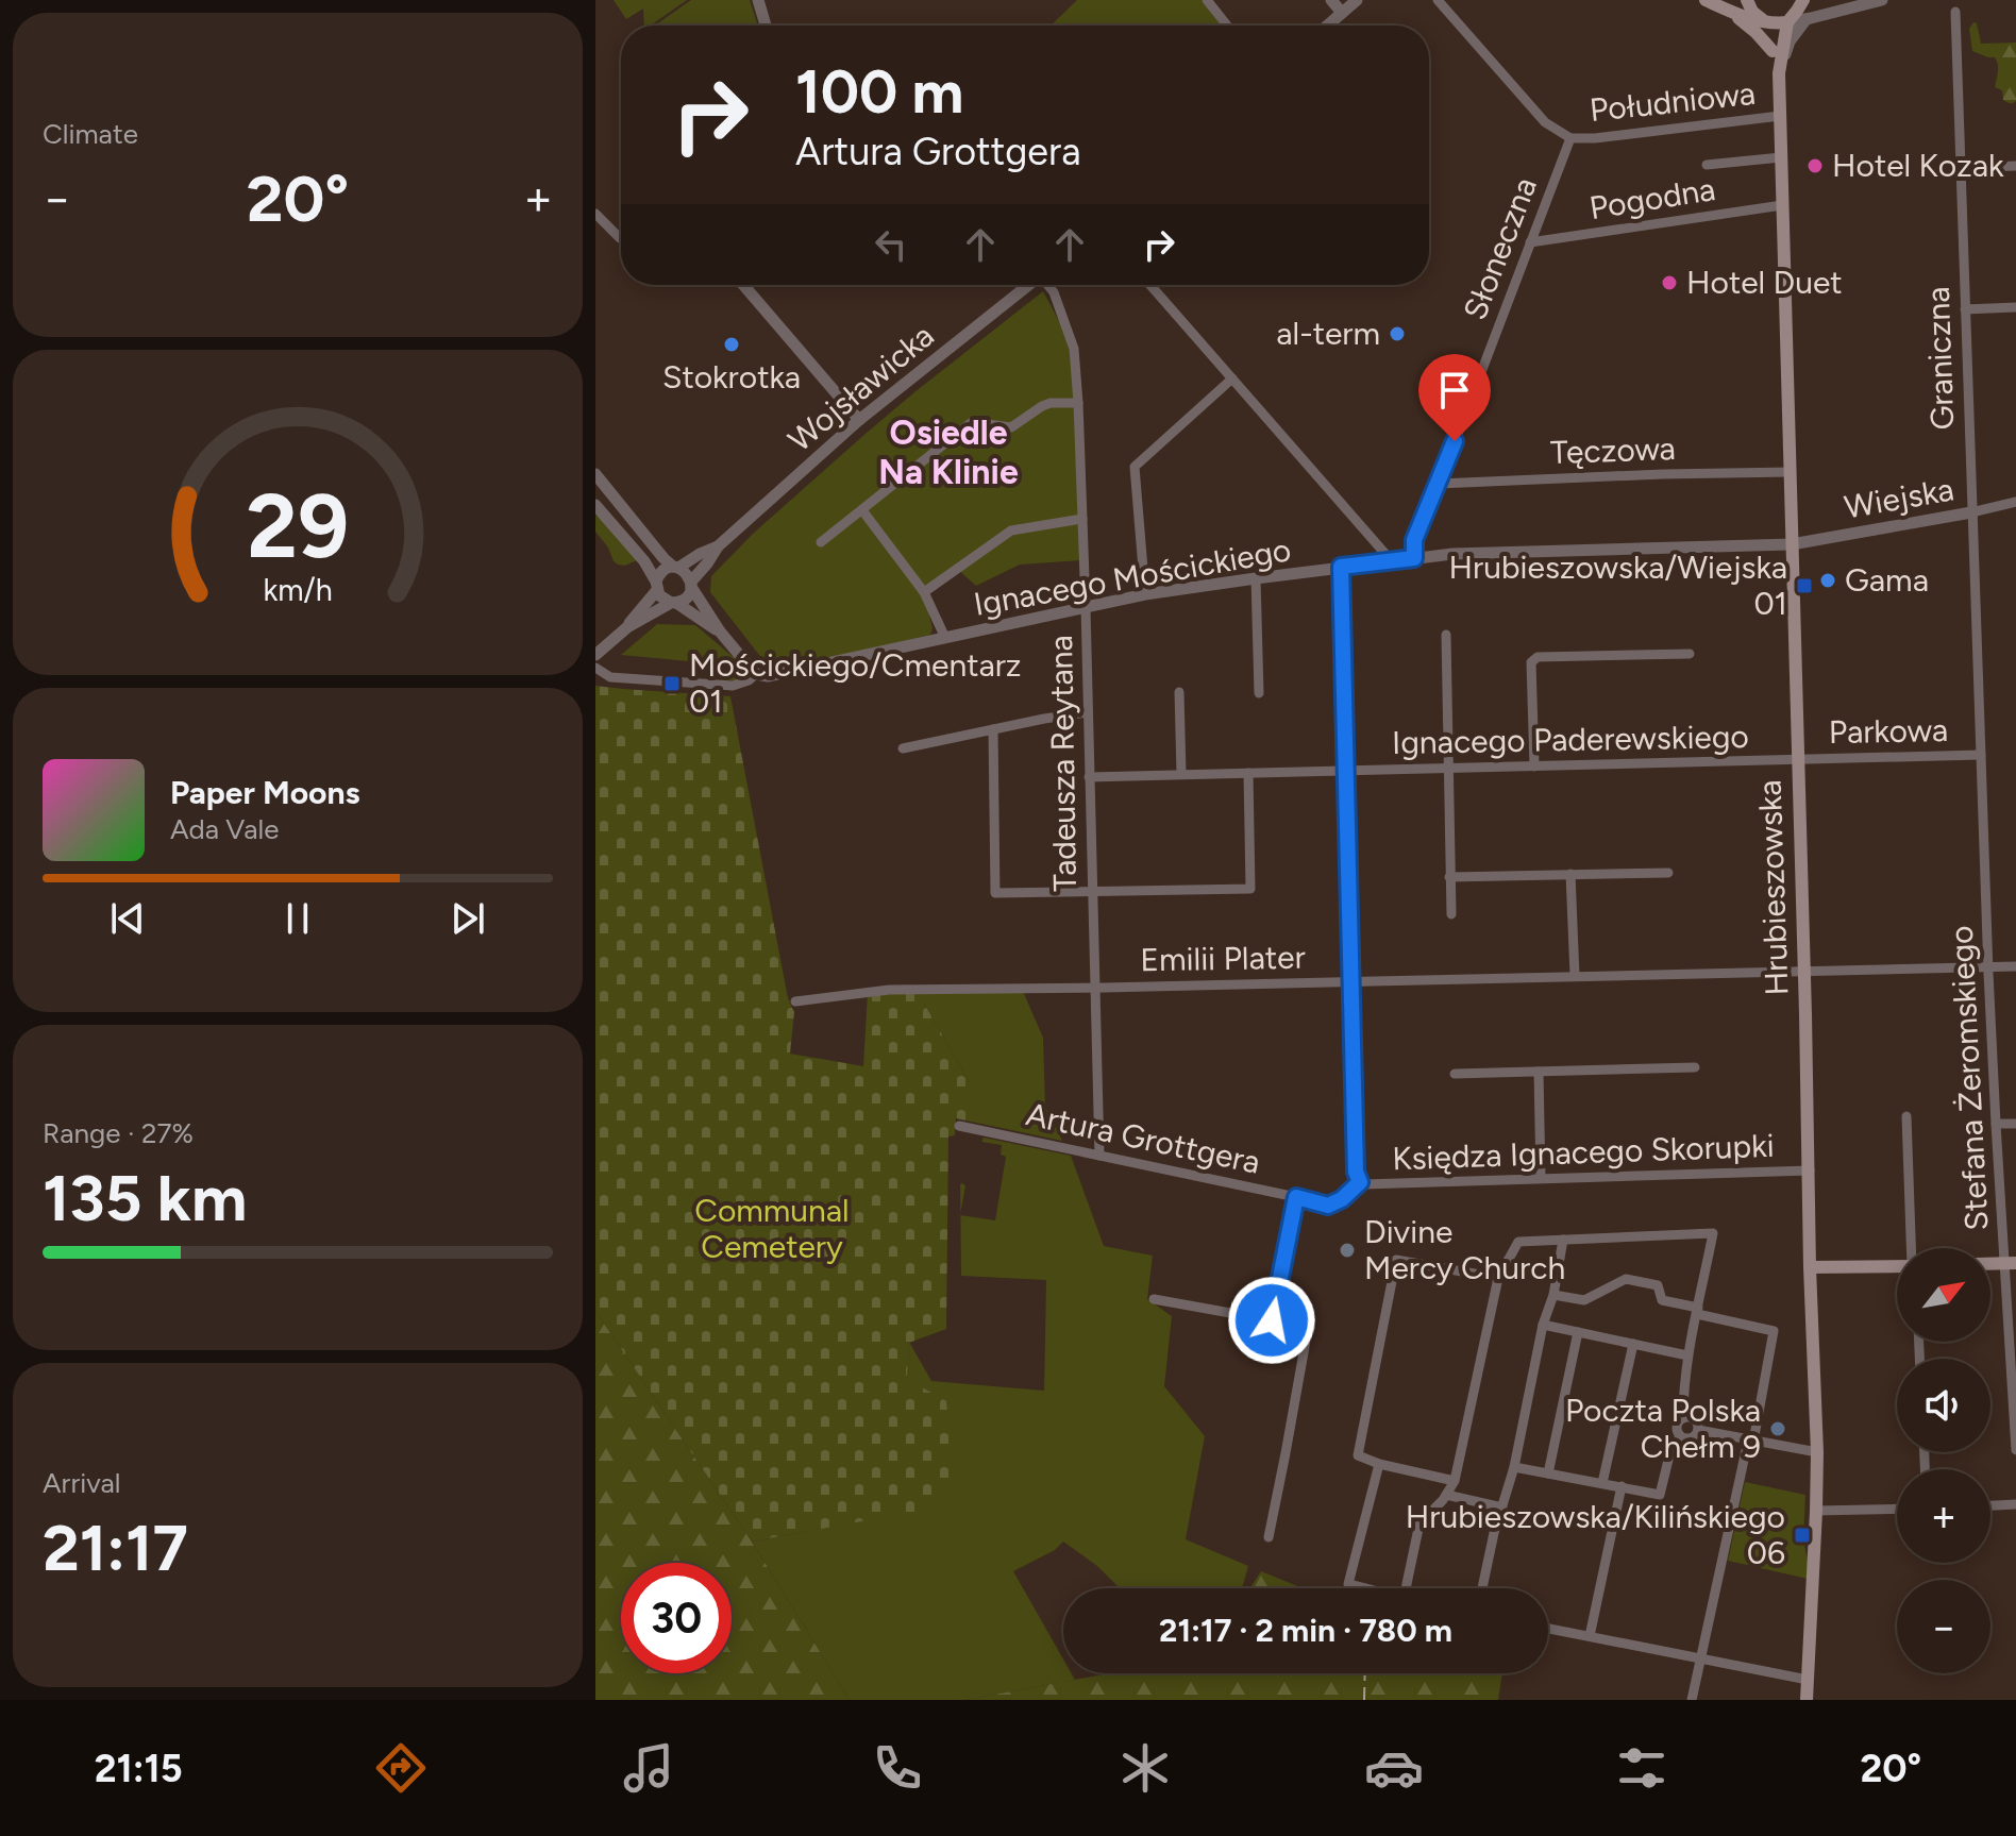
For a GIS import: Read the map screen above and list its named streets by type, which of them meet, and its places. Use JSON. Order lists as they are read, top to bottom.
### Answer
{
  "streets": {
    "main road": ["Hrubieszowska"],
    "street": [
      "Południowa",
      "Pogodna",
      "Słoneczna",
      "Graniczna",
      "Wojsławicka",
      "Tęczowa",
      "Wiejska",
      "Ignacego Mościckiego",
      "Parkowa",
      "Ignacego Paderewskiego",
      "Tadeusza Reytana",
      "Emilii Plater",
      "Stefana Żeromskiego",
      "Artura Grottgera",
      "Księdza Ignacego Skorupki"
    ]
  },
  "crossings": [
    ["Południowa", "Słoneczna"],
    ["Południowa", "Hrubieszowska"],
    ["Pogodna", "Słoneczna"],
    ["Pogodna", "Hrubieszowska"],
    ["Słoneczna", "Tęczowa"],
    ["Słoneczna", "Ignacego Mościckiego"],
    ["Graniczna", "Wiejska"],
    ["Graniczna", "Parkowa"],
    ["Graniczna", "Stefana Żeromskiego"],
    ["Tęczowa", "Hrubieszowska"],
    ["Wiejska", "Ignacego Mościckiego"],
    ["Wiejska", "Hrubieszowska"],
    ["Ignacego Mościckiego", "Tadeusza Reytana"],
    ["Ignacego Mościckiego", "Hrubieszowska"],
    ["Parkowa", "Ignacego Paderewskiego"],
    ["Parkowa", "Hrubieszowska"],
    ["Parkowa", "Stefana Żeromskiego"],
    ["Ignacego Paderewskiego", "Tadeusza Reytana"],
    ["Ignacego Paderewskiego", "Hrubieszowska"],
    ["Tadeusza Reytana", "Emilii Plater"],
    ["Tadeusza Reytana", "Artura Grottgera"],
    ["Hrubieszowska", "Emilii Plater"],
    ["Hrubieszowska", "Księdza Ignacego Skorupki"],
    ["Emilii Plater", "Stefana Żeromskiego"],
    ["Artura Grottgera", "Księdza Ignacego Skorupki"]
  ],
  "districts": ["Osiedle Na Klinie"],
  "parks": ["Communal Cemetery"],
  "places": {
    "other": [
      "Hotel Kozak",
      "Hotel Duet",
      "al-term",
      "Stokrotka",
      "Gama",
      "Divine Mercy Church",
      "Poczta Polska Chełm 9"
    ],
    "transit": ["Hrubieszowska/Wiejska 01", "Mościckiego/Cmentarz 01", "Hrubieszowska/Kilińskiego 06"]
  },
  "north": "top right",
  "page": {
    "tile": [
      "Climate",
      ["Range · 27%", "135 km"],
      ["Arrival", "21:17"]
    ],
    "turn": ["100 m", "Artura Grottgera"],
    "heat": ["−", "20°", "+"],
    "song": ["Paper Moons", "Ada Vale"],
    "map_buttons": ["+", "−"],
    "limit": "30",
    "trip": "21:17 · 2 min · 780 m",
    "tabs": ["21:15", "20°"],
    "gauge": ["29", "km/h"]
  }
}
